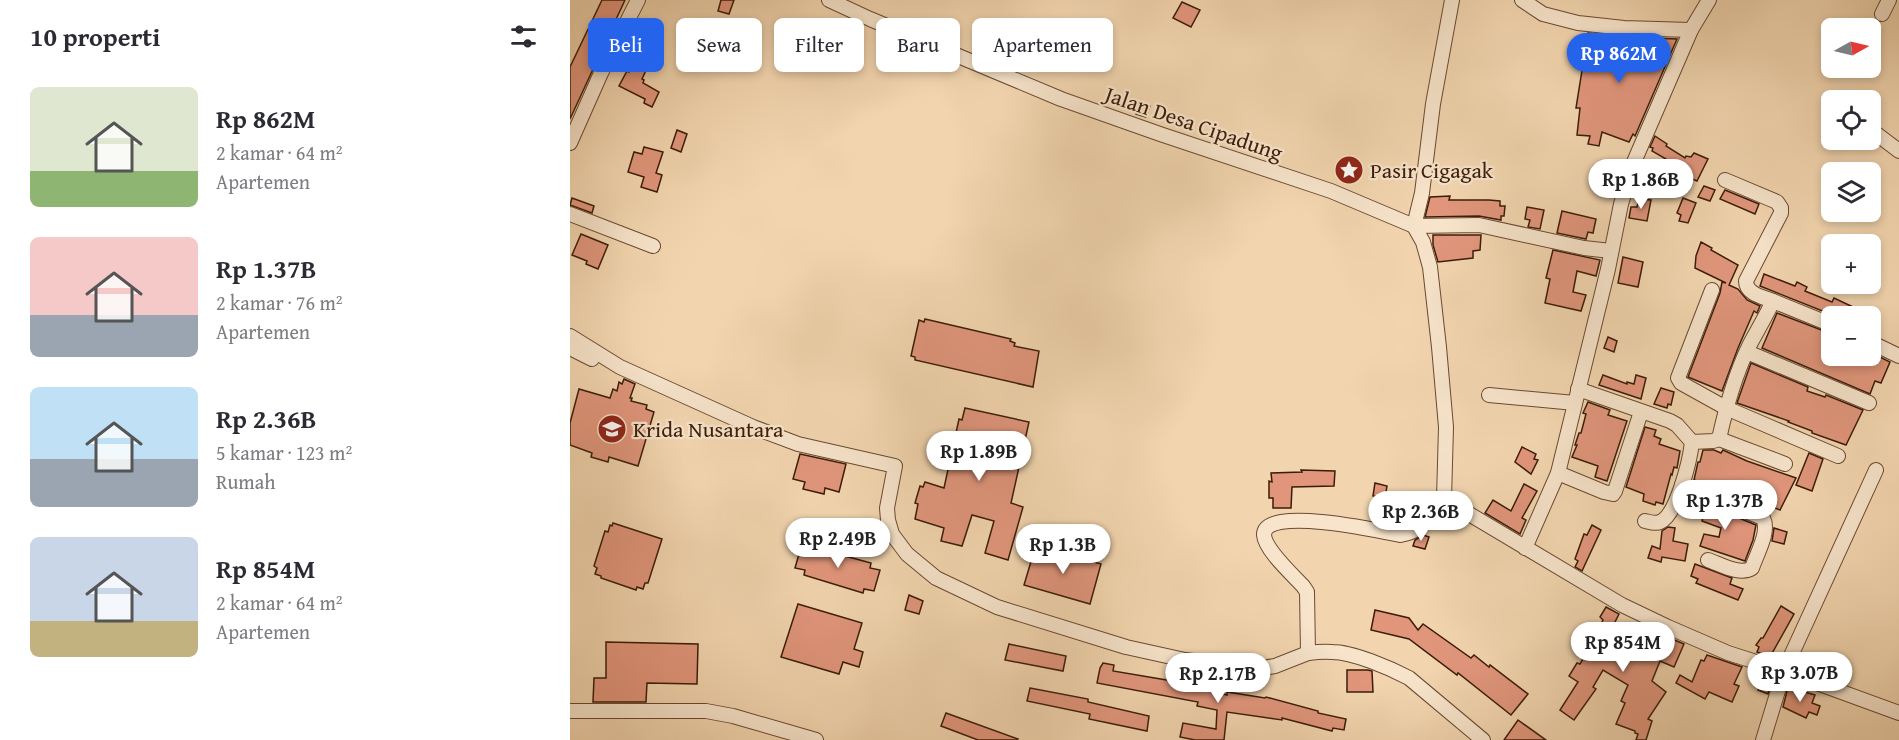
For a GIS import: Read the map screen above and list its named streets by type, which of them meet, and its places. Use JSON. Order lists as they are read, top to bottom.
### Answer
{
  "streets": {
    "street": ["Jalan Desa Cipadung"]
  },
  "places": {
    "place": ["Pasir Cigagak"],
    "school or university": ["Krida Nusantara"]
  },
  "north": "right",
  "page": {
    "heading": "10 properti",
    "map_buttons": ["+", "−"],
    "chip": [
      "Beli",
      "Sewa",
      "Filter",
      "Baru",
      "Apartemen"
    ],
    "price": [
      "Rp 862M",
      "Rp 1.86B",
      "Rp 1.89B",
      "Rp 1.37B",
      "Rp 2.36B",
      "Rp 2.49B",
      "Rp 1.3B",
      "Rp 854M",
      "Rp 3.07B",
      "Rp 2.17B"
    ],
    "list": [
      {
        "name": "Rp 862M",
        "note": "2 kamar · 64 m² · Apartemen"
      },
      {
        "name": "Rp 1.37B",
        "note": "2 kamar · 76 m² · Apartemen"
      },
      {
        "name": "Rp 2.36B",
        "note": "5 kamar · 123 m² · Rumah"
      },
      {
        "name": "Rp 854M",
        "note": "2 kamar · 64 m² · Apartemen"
      }
    ]
  }
}
